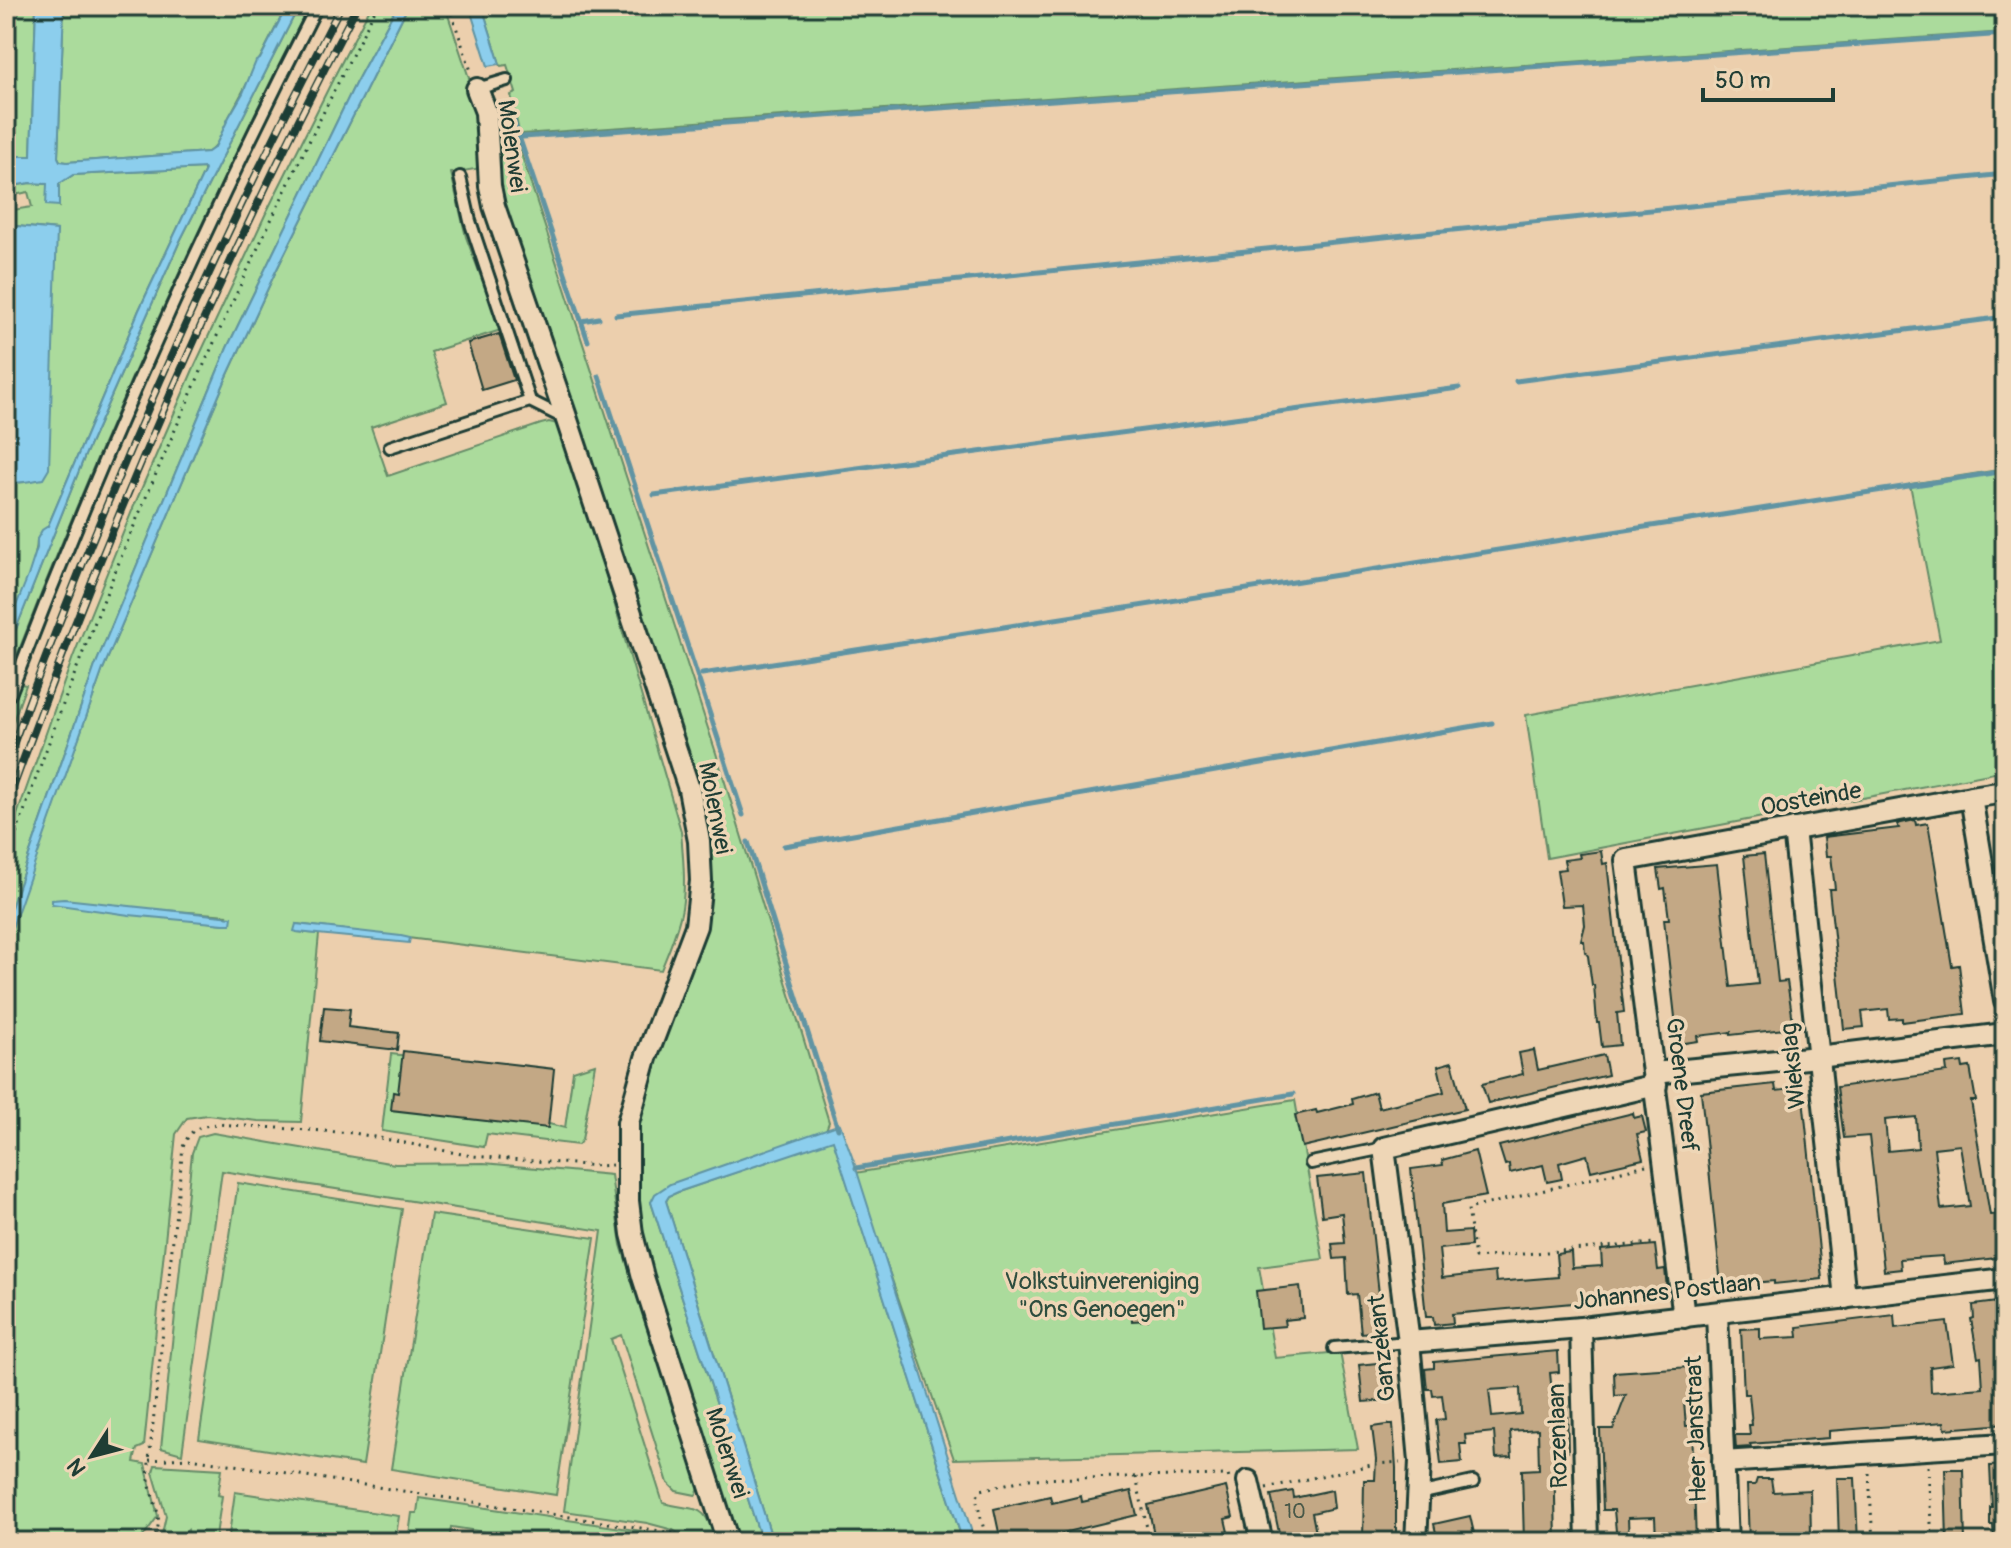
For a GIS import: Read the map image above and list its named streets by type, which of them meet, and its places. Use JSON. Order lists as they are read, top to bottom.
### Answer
{
  "streets": {
    "street": [
      "Molenwei",
      "Oosteinde",
      "Wiekslag",
      "Groene Dreef",
      "Johannes Postlaan",
      "Ganzekant",
      "Heer Janstraat",
      "Rozenlaan"
    ]
  },
  "crossings": [
    ["Oosteinde", "Wiekslag"],
    ["Oosteinde", "Groene Dreef"],
    ["Wiekslag", "Johannes Postlaan"],
    ["Groene Dreef", "Johannes Postlaan"],
    ["Johannes Postlaan", "Ganzekant"],
    ["Johannes Postlaan", "Heer Janstraat"],
    ["Johannes Postlaan", "Rozenlaan"]
  ],
  "parks": ["Volkstuinvereniging \"Ons Genoegen\""],
  "house_numbers": ["10"],
  "scale_bar": "50 m",
  "north": "bottom left"
}
